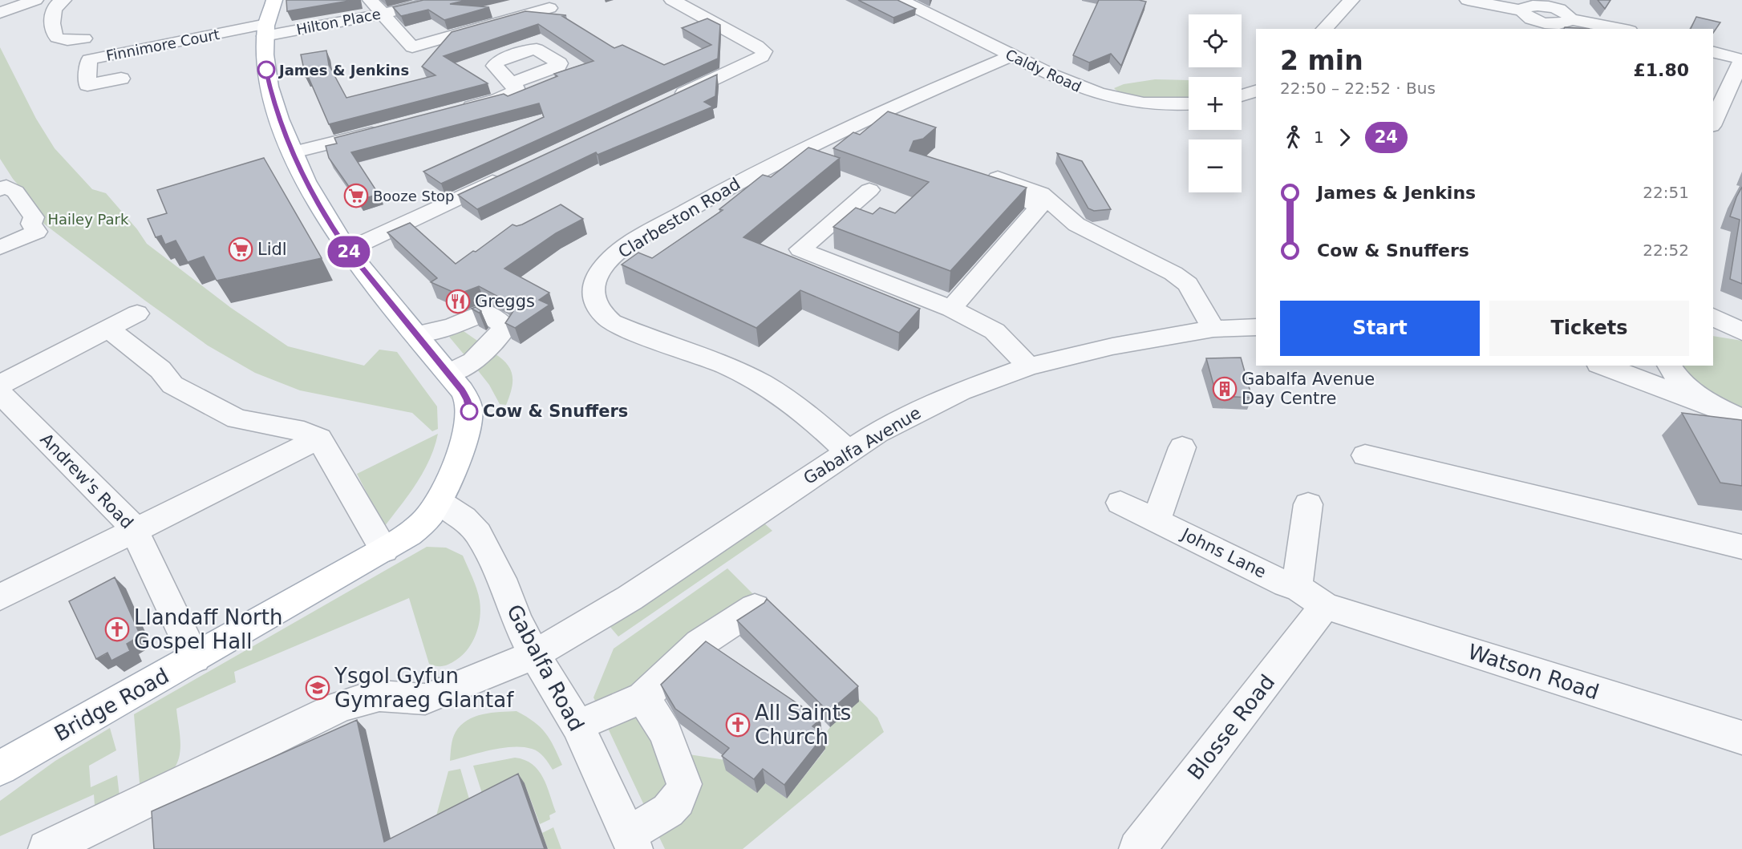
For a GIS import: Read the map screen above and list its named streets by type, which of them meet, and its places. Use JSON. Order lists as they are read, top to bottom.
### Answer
{
  "streets": {
    "main road": ["Bridge Road"],
    "street": [
      "Hilton Place",
      "Finnimore Court",
      "Caldy Road",
      "Clarbeston Road",
      "Gabalfa Avenue",
      "Andrew's Road",
      "Johns Lane",
      "Gabalfa Road",
      "Watson Road",
      "Blosse Road"
    ]
  },
  "crossings": [
    ["Hilton Place", "Finnimore Court"],
    ["Hilton Place", "Bridge Road"],
    ["Finnimore Court", "Bridge Road"],
    ["Caldy Road", "Clarbeston Road"],
    ["Clarbeston Road", "Gabalfa Avenue"],
    ["Gabalfa Avenue", "Gabalfa Road"],
    ["Andrew's Road", "Bridge Road"],
    ["Johns Lane", "Watson Road"],
    ["Johns Lane", "Blosse Road"],
    ["Gabalfa Road", "Bridge Road"],
    ["Watson Road", "Blosse Road"]
  ],
  "parks": ["Hailey Park"],
  "places": {
    "other": ["James & Jenkins", "Cow & Snuffers"],
    "supermarket": ["Booze Stop", "Lidl"],
    "restaurant": ["Greggs"],
    "building": ["Gabalfa Avenue Day Centre"],
    "church": ["Llandaff North Gospel Hall", "All Saints Church"],
    "school or university": ["Ysgol Gyfun Gymraeg Glantaf"]
  },
  "lines": ["bus line 24"],
  "page": {
    "on_map": "24",
    "map_buttons": ["+", "−"],
    "heading": ["2 min", "22:50 – 22:52 · Bus", "£1.80"],
    "legs": ["1", "24"],
    "list": [
      {
        "name": "James & Jenkins",
        "value": "22:51"
      },
      {
        "name": "Cow & Snuffers",
        "value": "22:52"
      }
    ],
    "buttons": ["Start", "Tickets"]
  }
}
